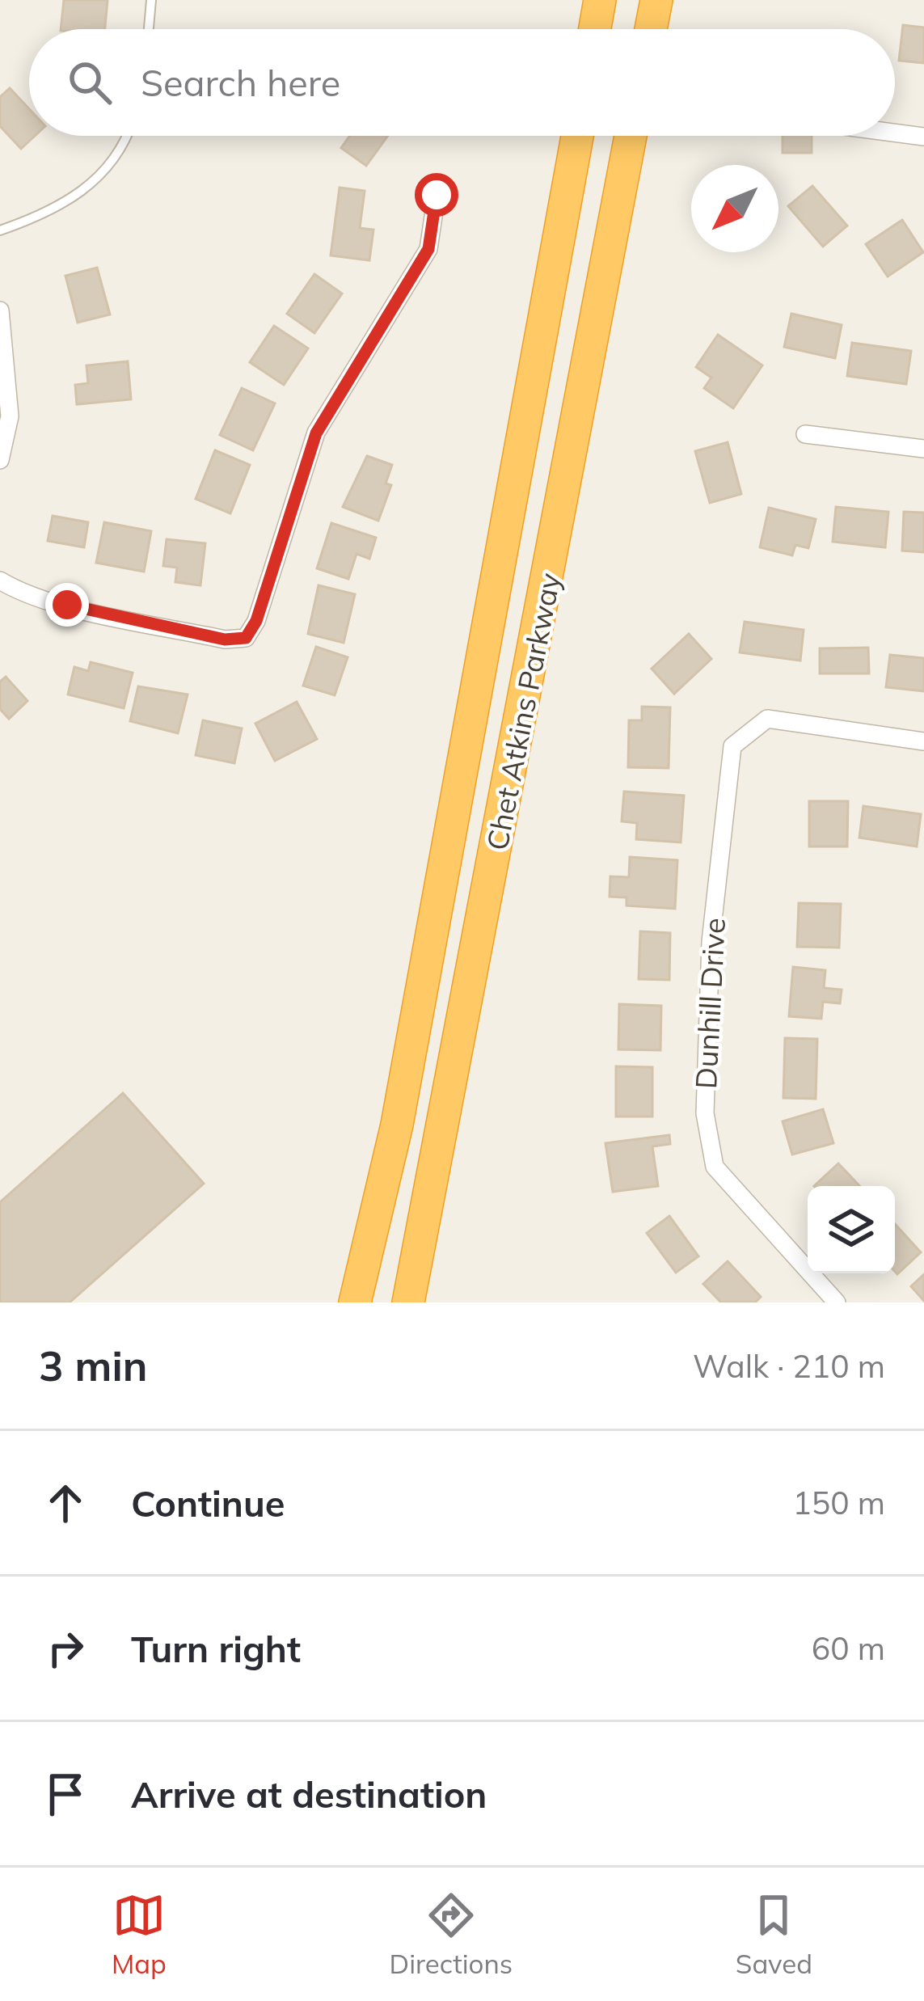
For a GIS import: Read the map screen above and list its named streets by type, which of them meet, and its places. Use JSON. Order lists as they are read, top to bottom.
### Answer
{
  "streets": {
    "highway": ["Chet Atkins Parkway"],
    "street": ["Dunhill Drive"]
  },
  "north": "bottom left",
  "page": {
    "search": "Search here",
    "heading": ["3 min", "Walk · 210 m"],
    "list": [
      ["Continue", "150 m"],
      ["Turn right", "60 m"],
      "Arrive at destination"
    ],
    "nav": ["Map", "Directions", "Saved"]
  }
}
